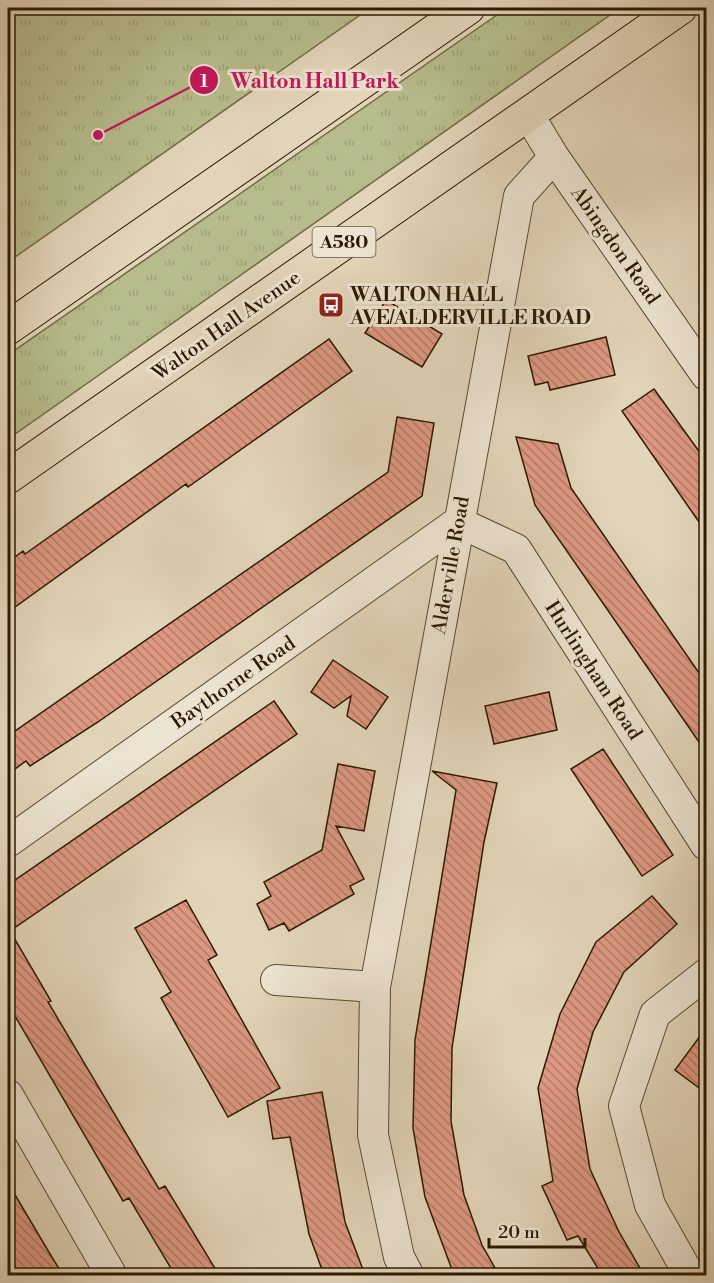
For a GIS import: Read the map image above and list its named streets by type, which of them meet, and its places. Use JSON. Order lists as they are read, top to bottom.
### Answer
{
  "streets": {
    "highway": ["A580", "Walton Hall Avenue"],
    "street": [
      "Abingdon Road",
      "Alderville Road",
      "Hurlingham Road",
      "Baythorne Road"
    ]
  },
  "crossings": [
    ["Abingdon Road", "Walton Hall Avenue"],
    ["Abingdon Road", "Alderville Road"],
    ["Alderville Road", "Hurlingham Road"],
    ["Alderville Road", "Baythorne Road"],
    ["Hurlingham Road", "Baythorne Road"]
  ],
  "places": {
    "other": ["Walton Hall Park"],
    "bus stop": ["WALTON HALL AVE/ALDERVILLE ROAD"]
  },
  "scale_bar": "20 m"
}
